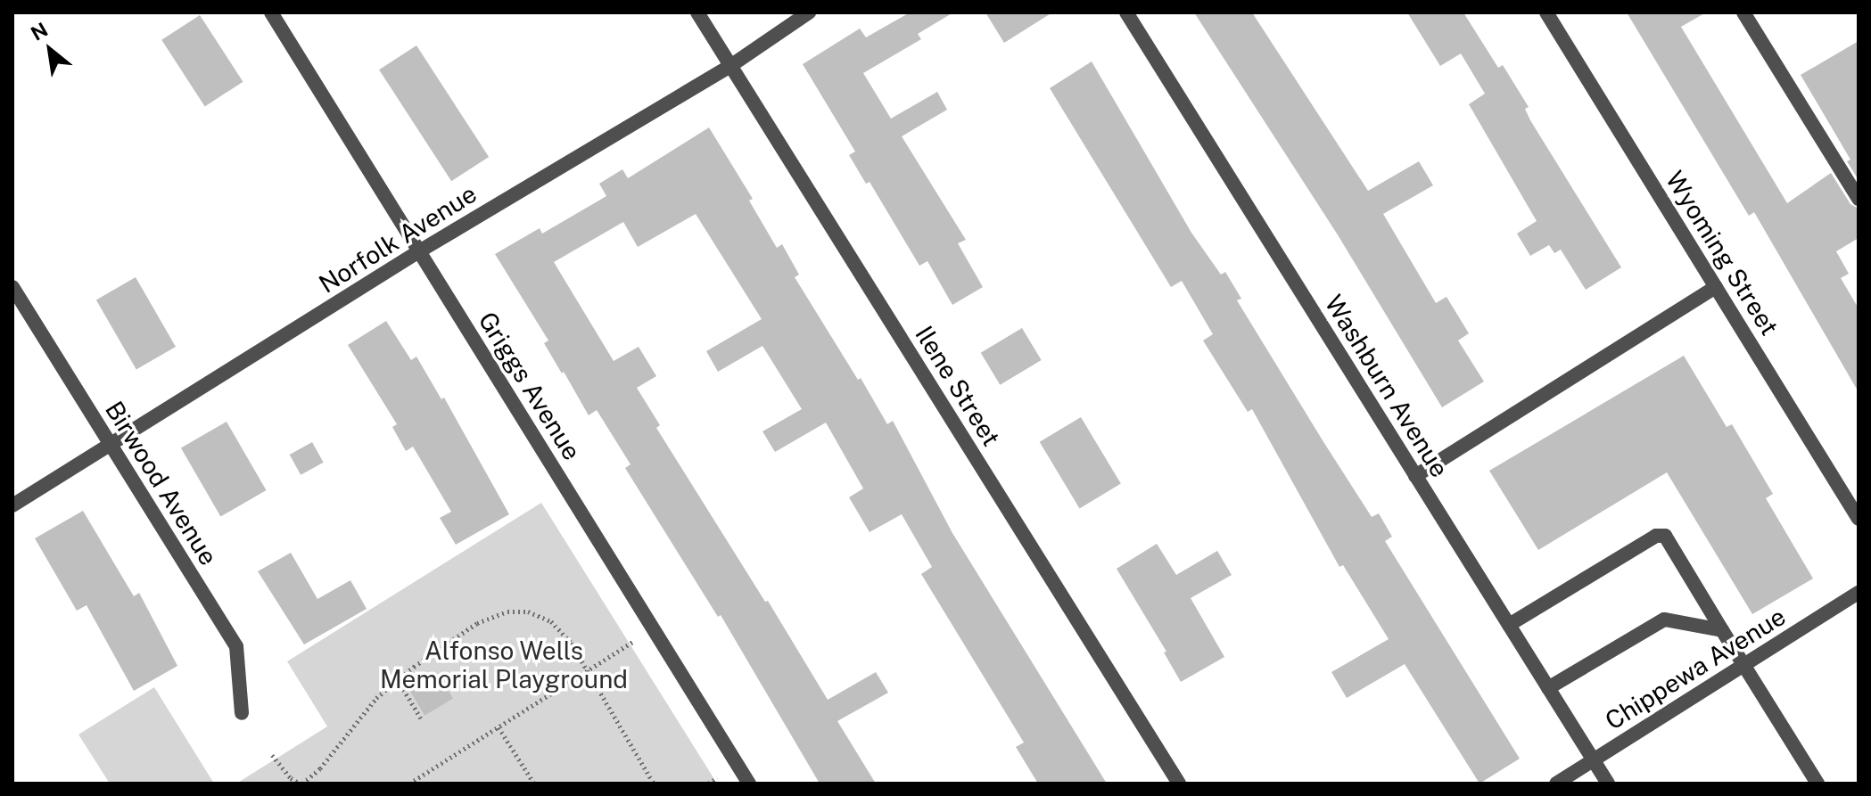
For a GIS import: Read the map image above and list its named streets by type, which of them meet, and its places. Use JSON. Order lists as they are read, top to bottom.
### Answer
{
  "streets": {
    "street": [
      "Norfolk Avenue",
      "Wyoming Street",
      "Griggs Avenue",
      "Ilene Street",
      "Washburn Avenue",
      "Birwood Avenue",
      "Chippewa Avenue"
    ]
  },
  "crossings": [
    ["Norfolk Avenue", "Griggs Avenue"],
    ["Norfolk Avenue", "Ilene Street"],
    ["Norfolk Avenue", "Birwood Avenue"],
    ["Washburn Avenue", "Chippewa Avenue"]
  ],
  "parks": ["Alfonso Wells Memorial Playground"],
  "north": "top left"
}
